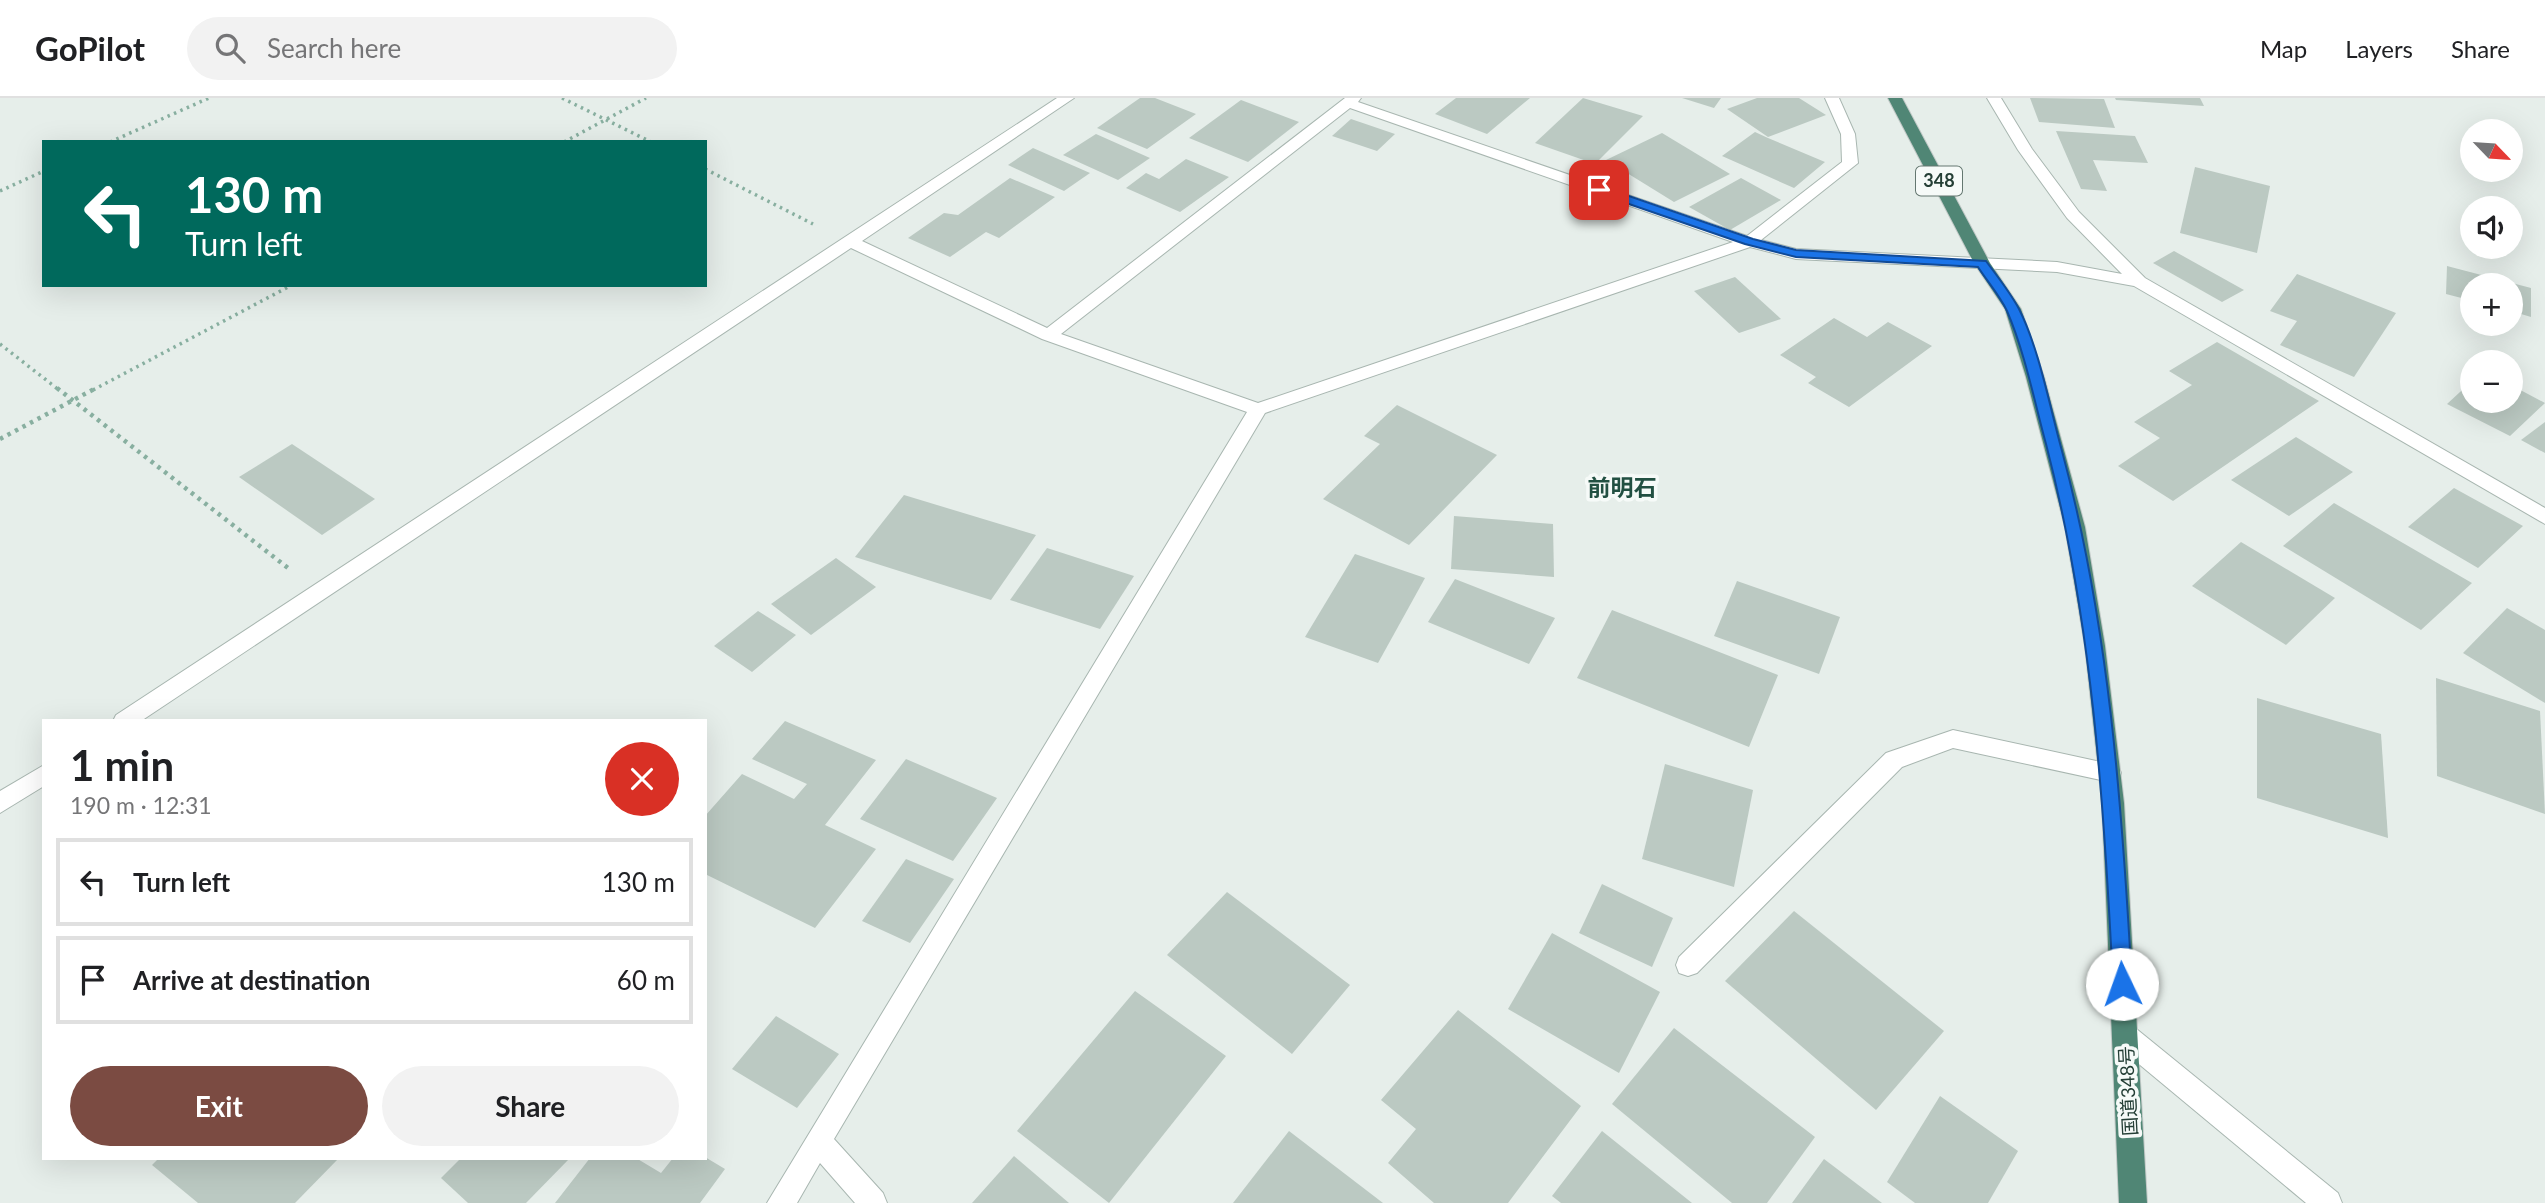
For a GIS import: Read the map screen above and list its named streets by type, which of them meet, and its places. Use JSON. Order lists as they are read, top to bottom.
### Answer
{
  "streets": {
    "highway": ["348", "国道348号"]
  },
  "districts": ["前明石"],
  "north": "bottom right",
  "page": {
    "header": "GoPilot",
    "search": "Search here",
    "nav": ["Map", "Layers", "Share"],
    "map_buttons": ["+", "−"],
    "turn": ["130 m", "Turn left"],
    "heading": ["1 min", "190 m · 12:31"],
    "list": [
      {
        "name": "Turn left",
        "value": "130 m"
      },
      {
        "name": "Arrive at destination",
        "value": "60 m"
      }
    ],
    "buttons": ["Exit", "Share"]
  }
}
